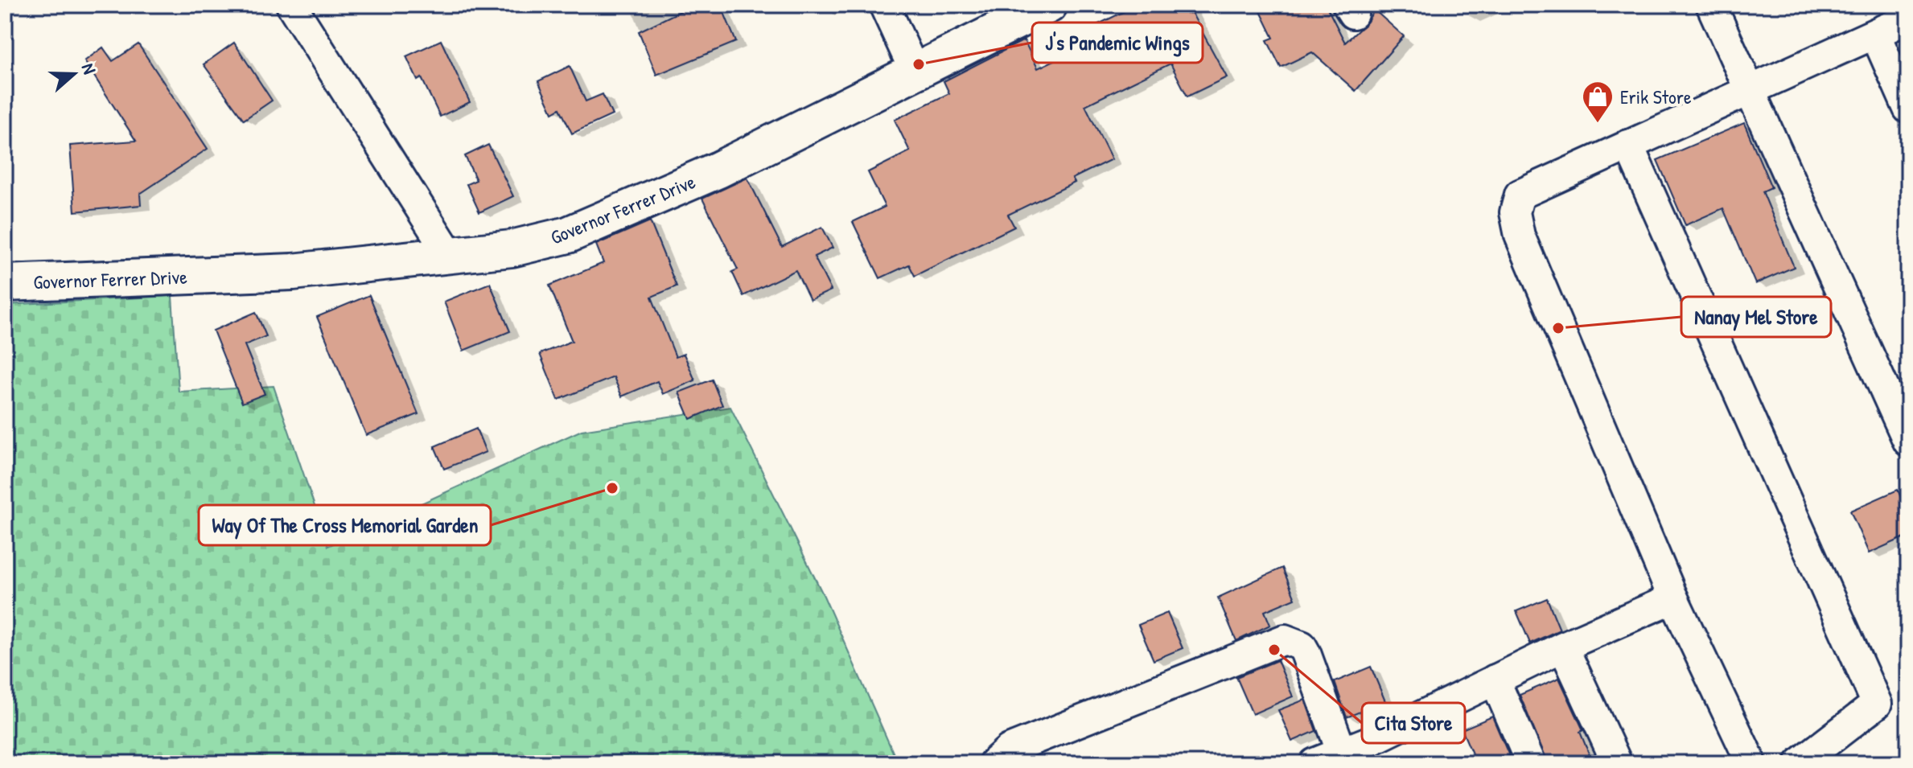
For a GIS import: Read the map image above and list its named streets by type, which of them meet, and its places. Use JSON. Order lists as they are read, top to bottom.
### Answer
{
  "streets": {
    "main road": ["Governor Ferrer Drive"]
  },
  "places": {
    "other": [
      "J's Pandemic Wings",
      "Nanay Mel Store",
      "Way Of The Cross Memorial Garden",
      "Cita Store"
    ],
    "shop": ["Erik Store"]
  },
  "north": "right"
}
